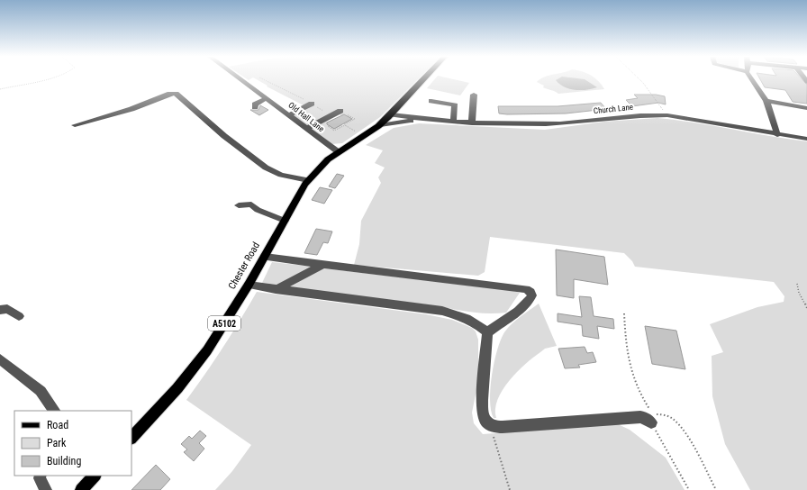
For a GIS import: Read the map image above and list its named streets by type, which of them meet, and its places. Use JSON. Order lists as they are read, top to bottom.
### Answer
{
  "streets": {
    "main road": ["Chester Road", "A5102"],
    "street": ["Church Lane", "Old Hall Lane"]
  },
  "crossings": [
    ["Church Lane", "Chester Road"],
    ["Church Lane", "A5102"],
    ["Old Hall Lane", "Chester Road"],
    ["Chester Road", "A5102"]
  ],
  "legend": ["Road", "Park", "Building"]
}
